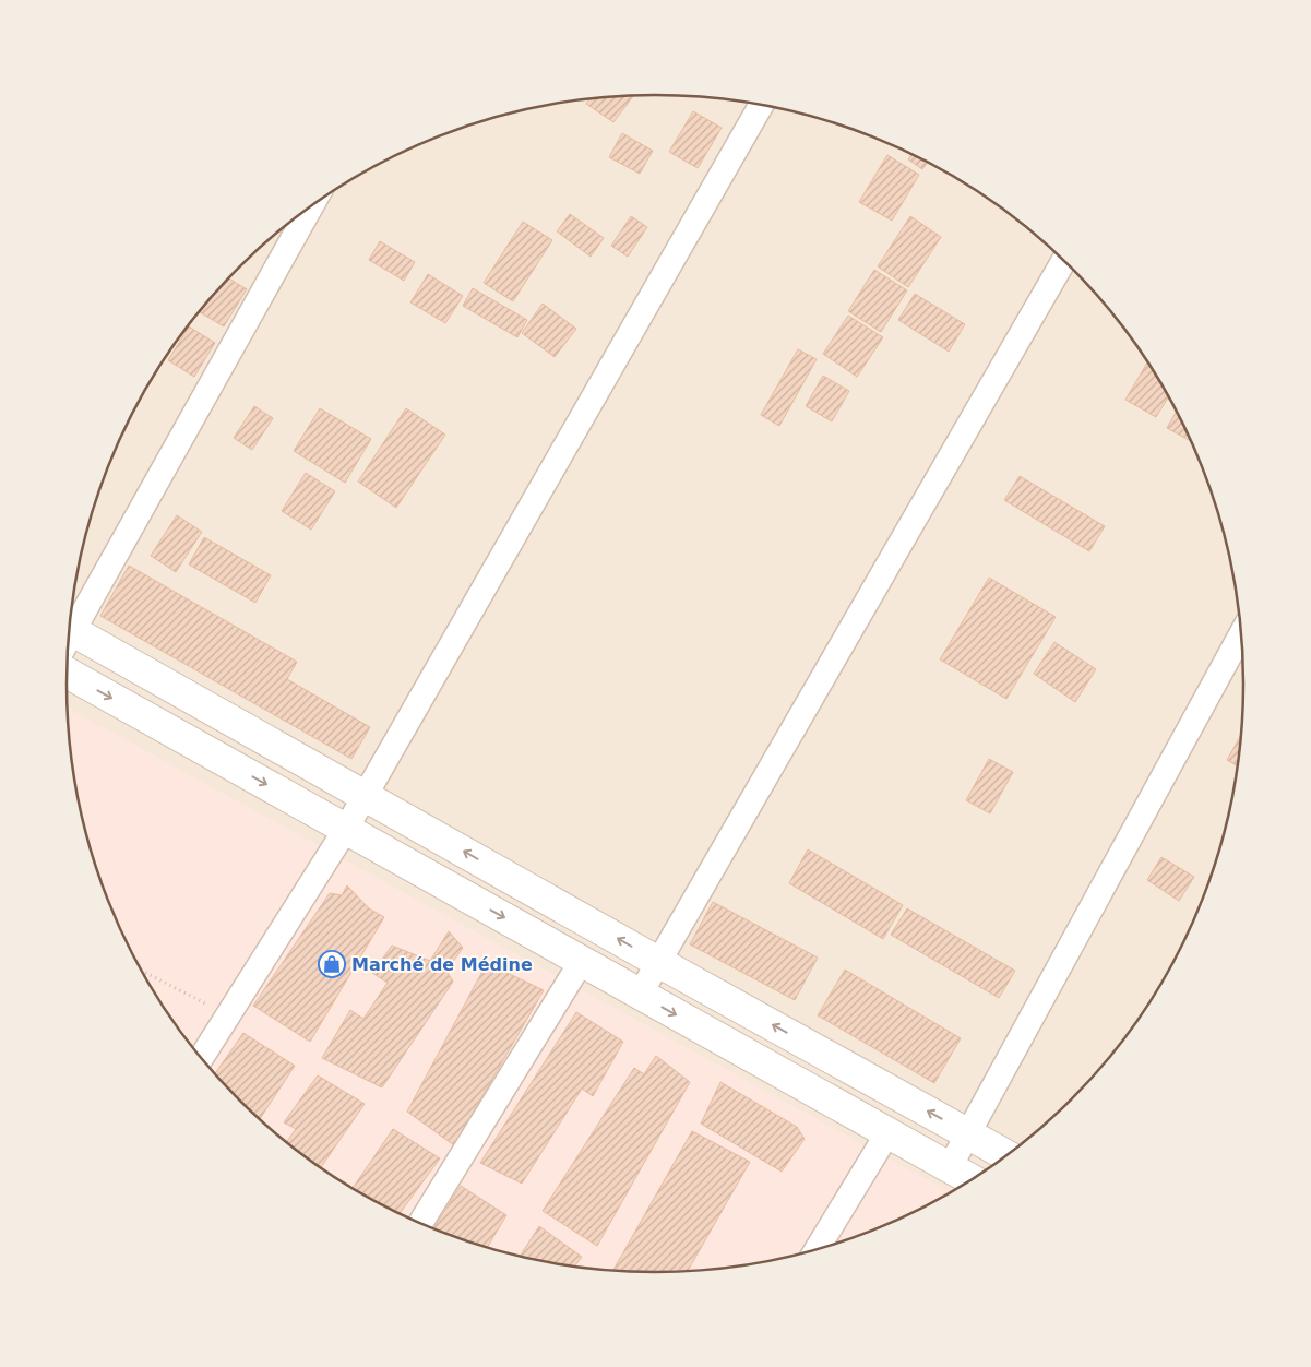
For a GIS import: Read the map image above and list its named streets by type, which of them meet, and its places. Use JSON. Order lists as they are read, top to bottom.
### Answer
{
  "places": {
    "shop": ["Marché de Médine"]
  }
}
